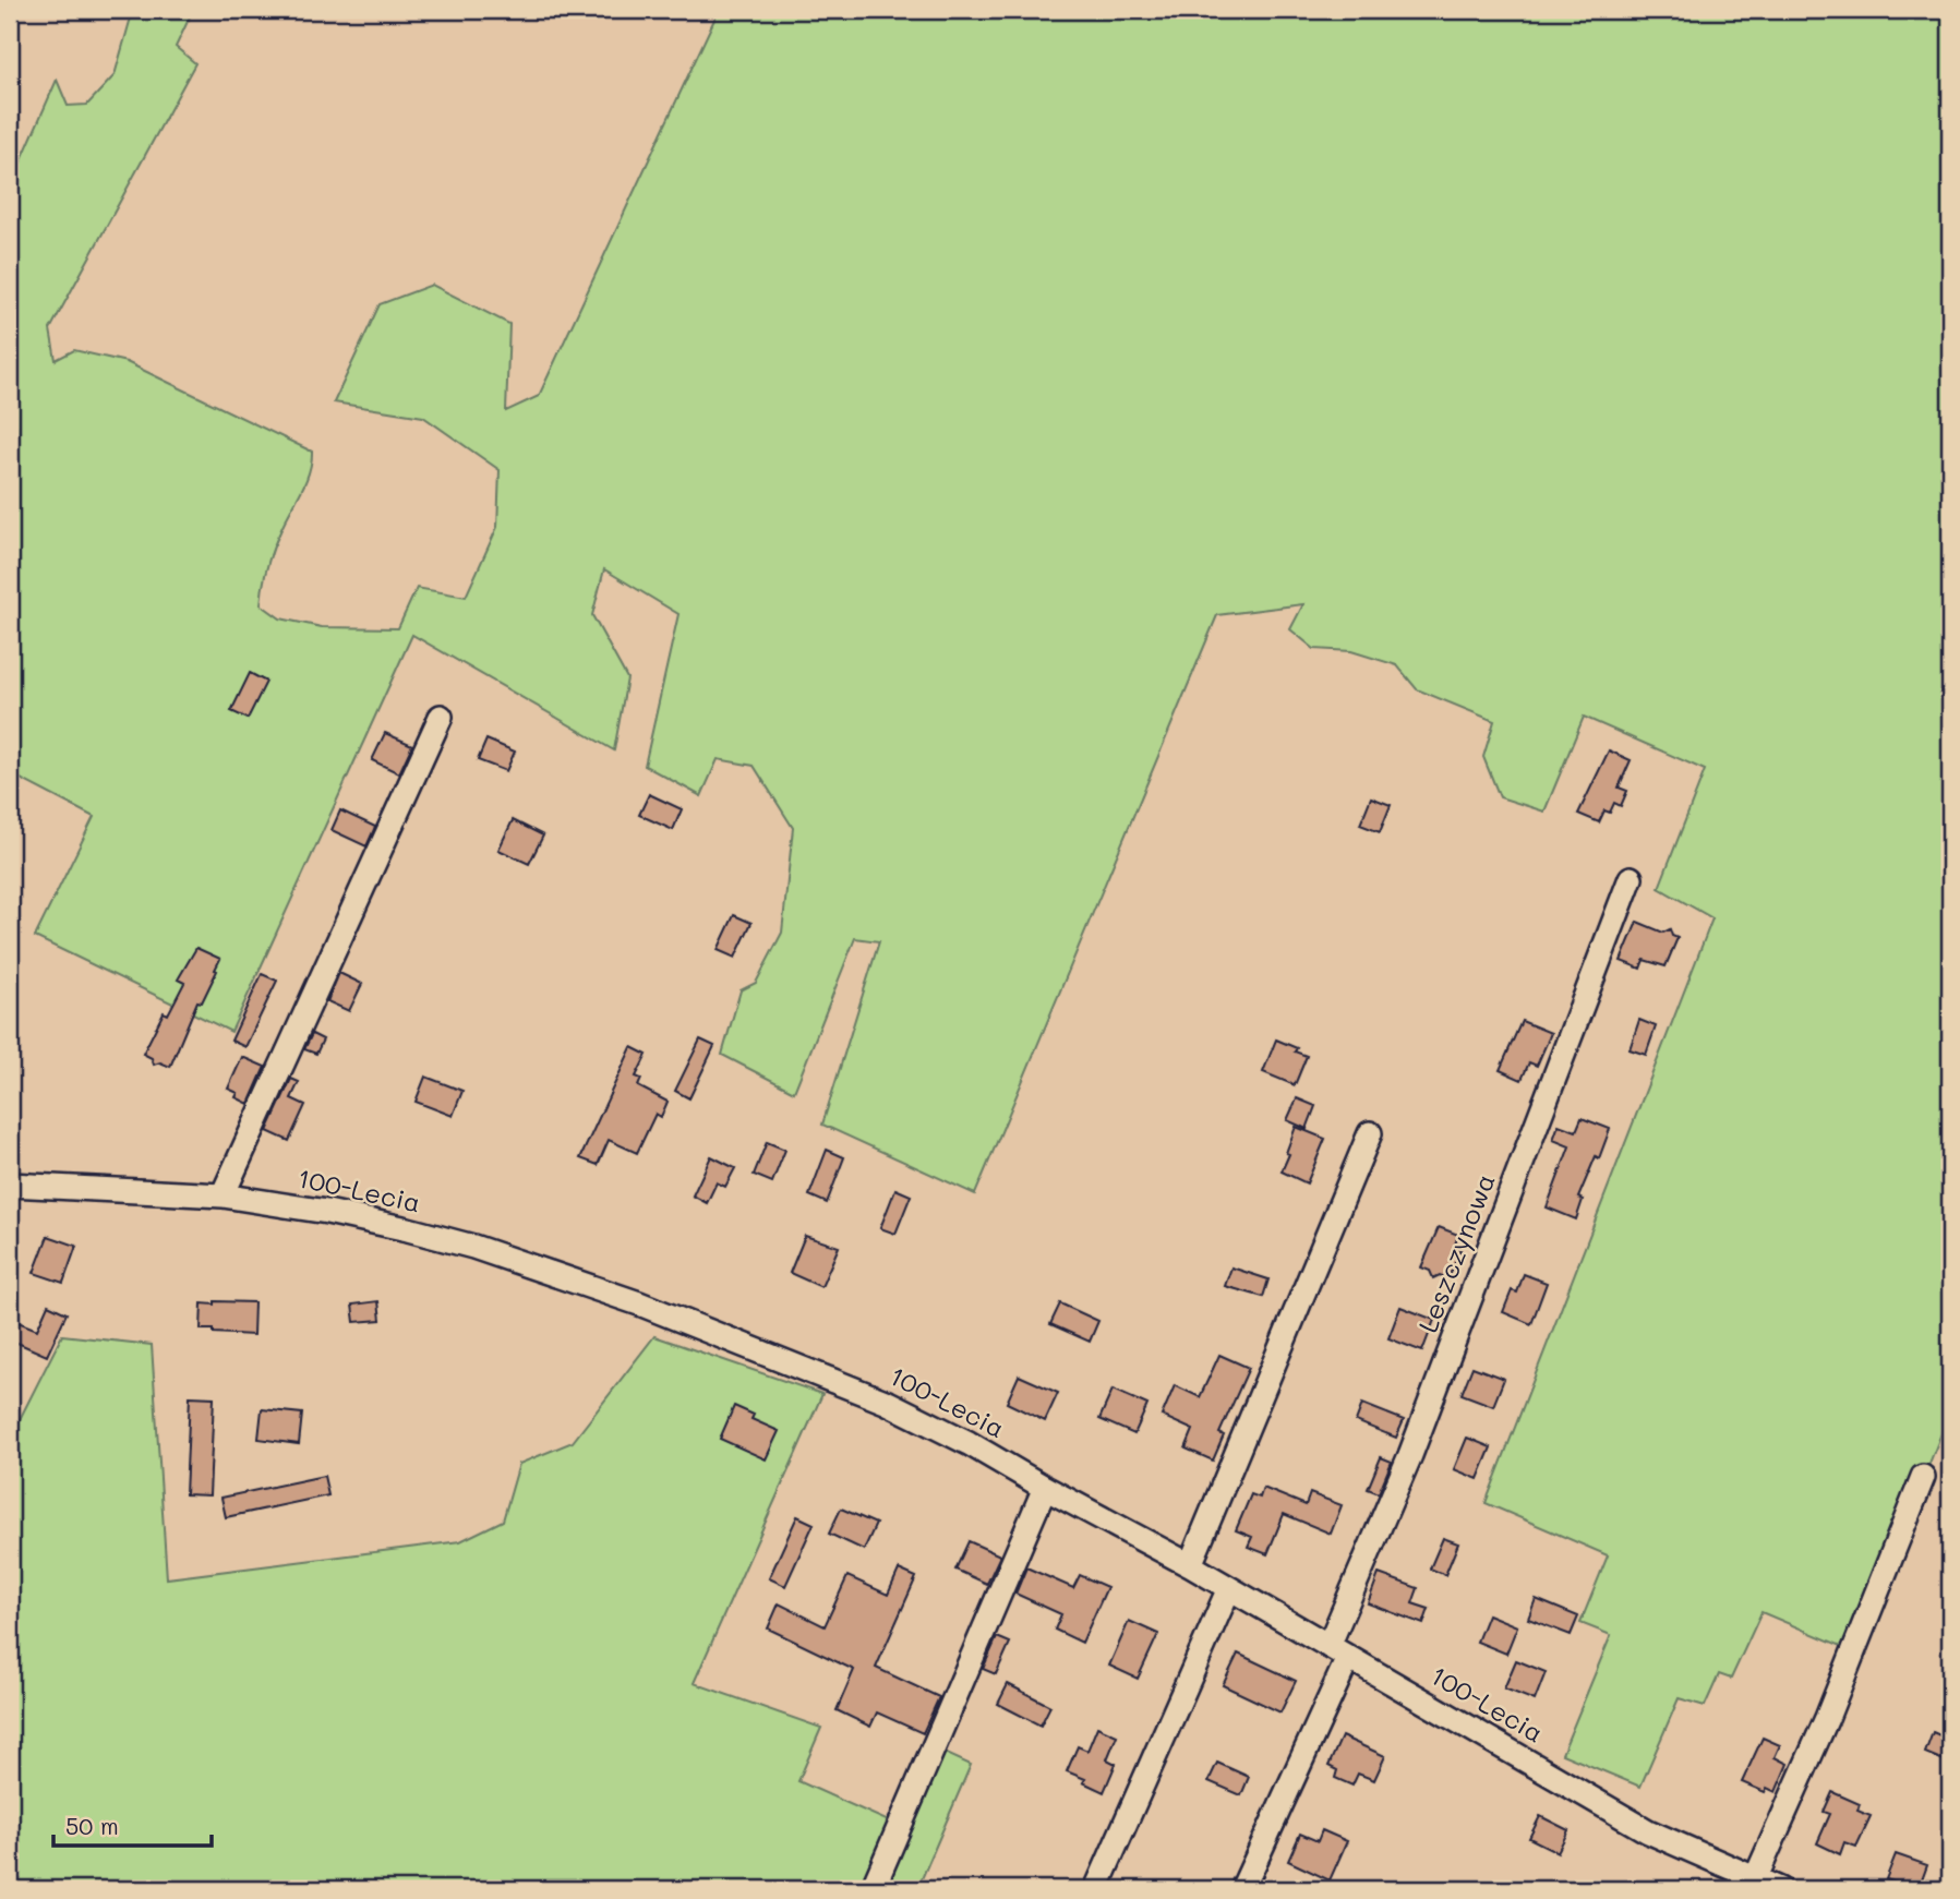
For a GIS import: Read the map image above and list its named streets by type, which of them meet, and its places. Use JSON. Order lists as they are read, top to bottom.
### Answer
{
  "streets": {
    "street": ["100-Lecia", "Leszczynowa"]
  },
  "crossings": [
    ["100-Lecia", "Leszczynowa"]
  ],
  "scale_bar": "50 m"
}
